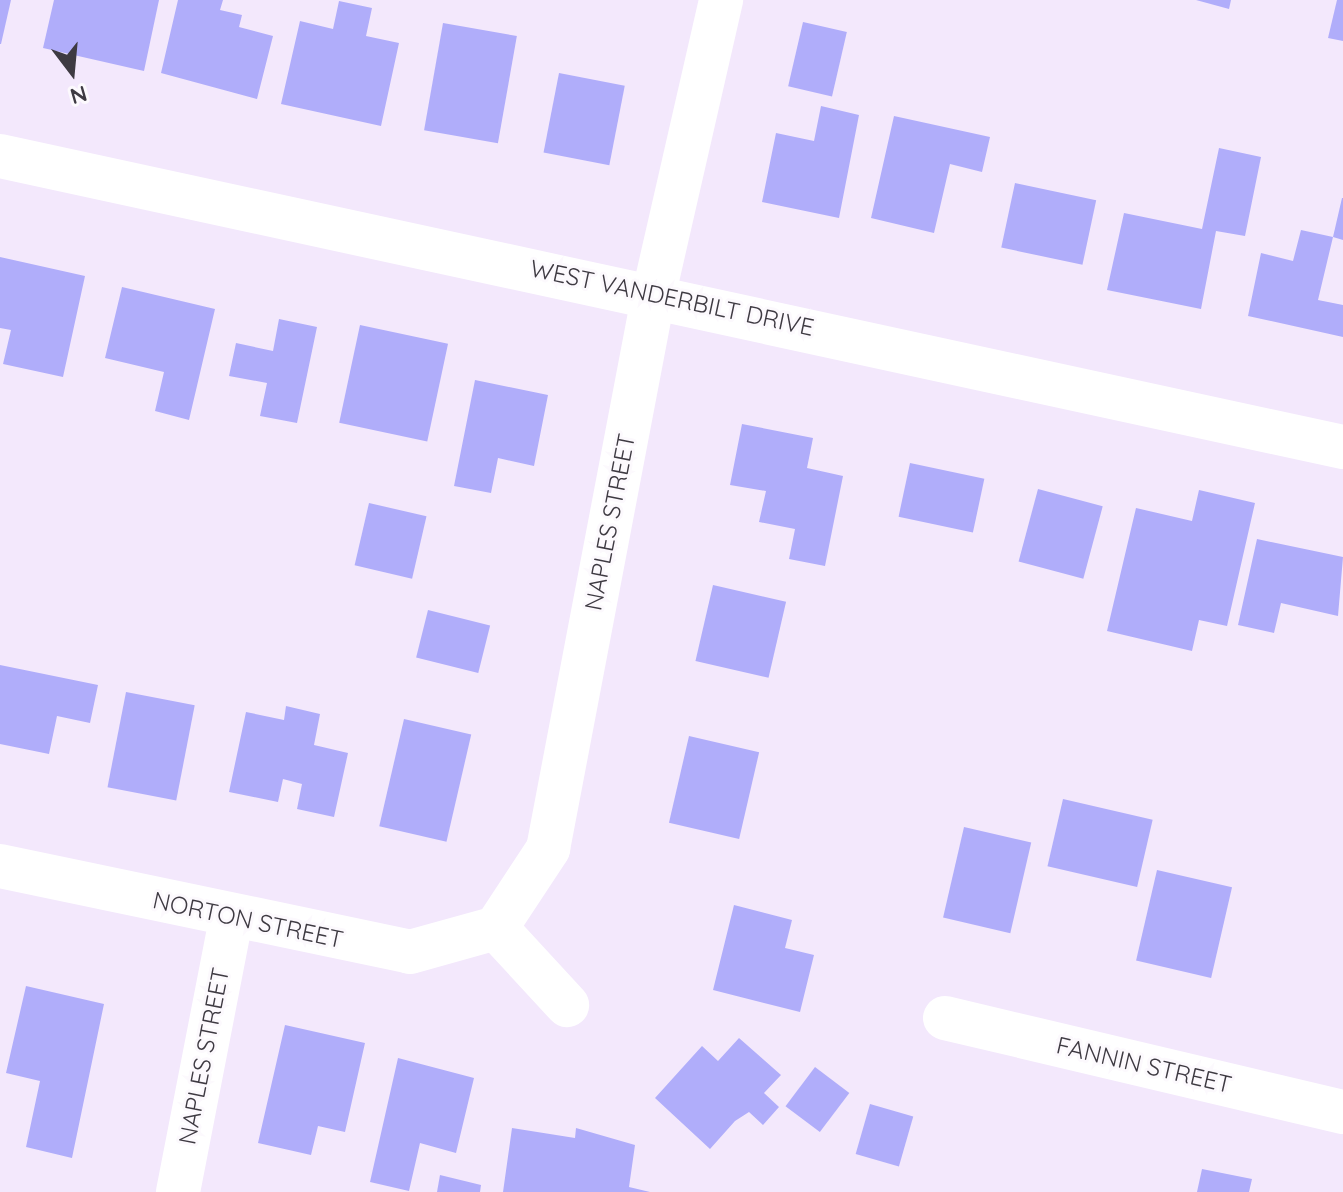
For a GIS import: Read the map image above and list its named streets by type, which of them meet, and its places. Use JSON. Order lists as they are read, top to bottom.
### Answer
{
  "streets": {
    "street": [
      "WEST VANDERBILT DRIVE",
      "NAPLES STREET",
      "NORTON STREET",
      "FANNIN STREET"
    ]
  },
  "crossings": [
    ["WEST VANDERBILT DRIVE", "NAPLES STREET"],
    ["NAPLES STREET", "NORTON STREET"]
  ],
  "north": "bottom"
}
